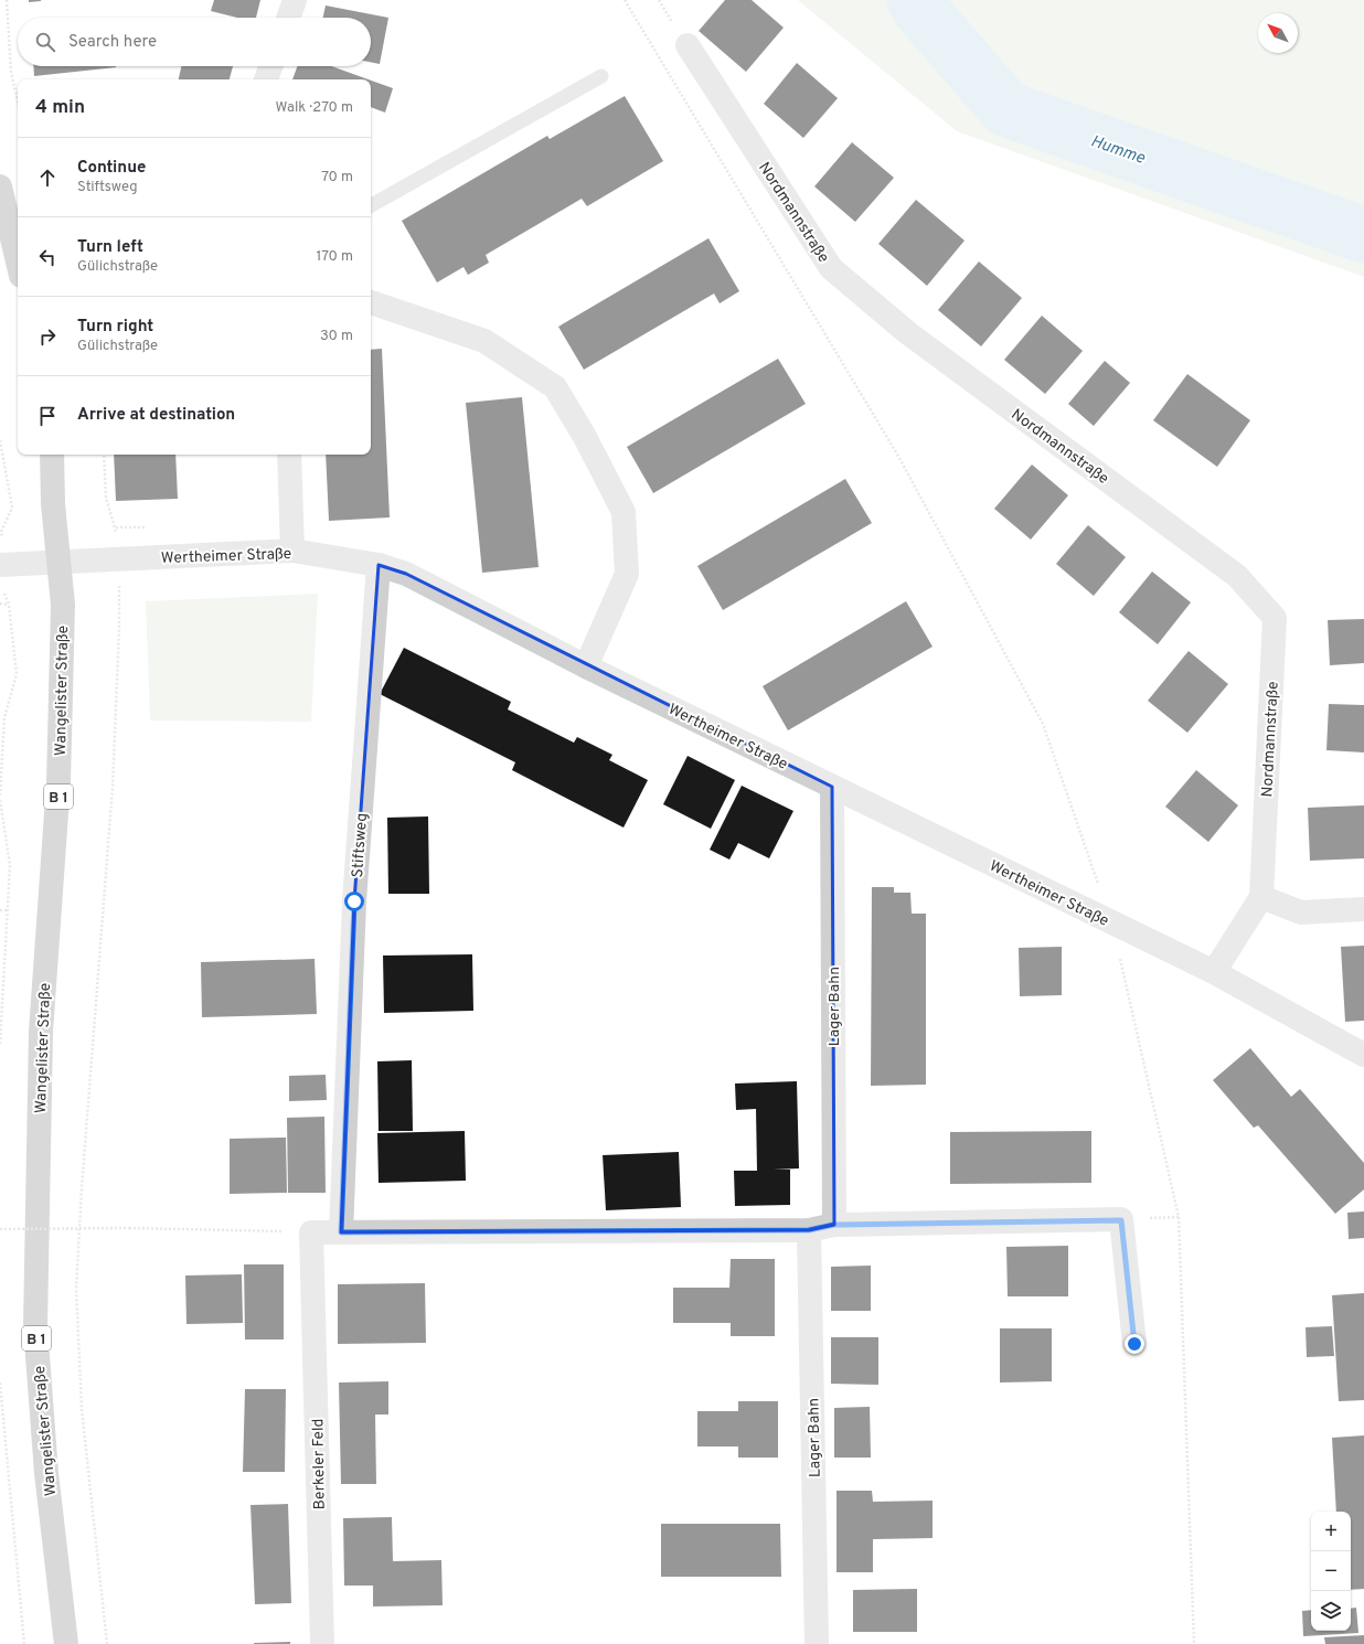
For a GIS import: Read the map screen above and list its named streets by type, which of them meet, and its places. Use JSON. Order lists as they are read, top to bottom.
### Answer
{
  "streets": {
    "main road": ["Wangelister Straße", "B 1"],
    "street": [
      "Nordmannstraße",
      "Wertheimer Straße",
      "Stiftsweg",
      "Lager Bahn",
      "Berkeler Feld"
    ]
  },
  "crossings": [
    ["Nordmannstraße", "Wertheimer Straße"],
    ["Wertheimer Straße", "Wangelister Straße"],
    ["Wertheimer Straße", "Stiftsweg"],
    ["Wertheimer Straße", "Lager Bahn"]
  ],
  "water": ["Humme"],
  "north": "top left",
  "page": {
    "search": "Search here",
    "heading": ["4 min", "Walk · 270 m"],
    "list": [
      ["Continue", "Stiftsweg", "70 m"],
      ["Turn left", "Gülichstraße", "170 m"],
      ["Turn right", "Gülichstraße", "30 m"],
      "Arrive at destination"
    ],
    "map_buttons": ["+", "−"]
  }
}
